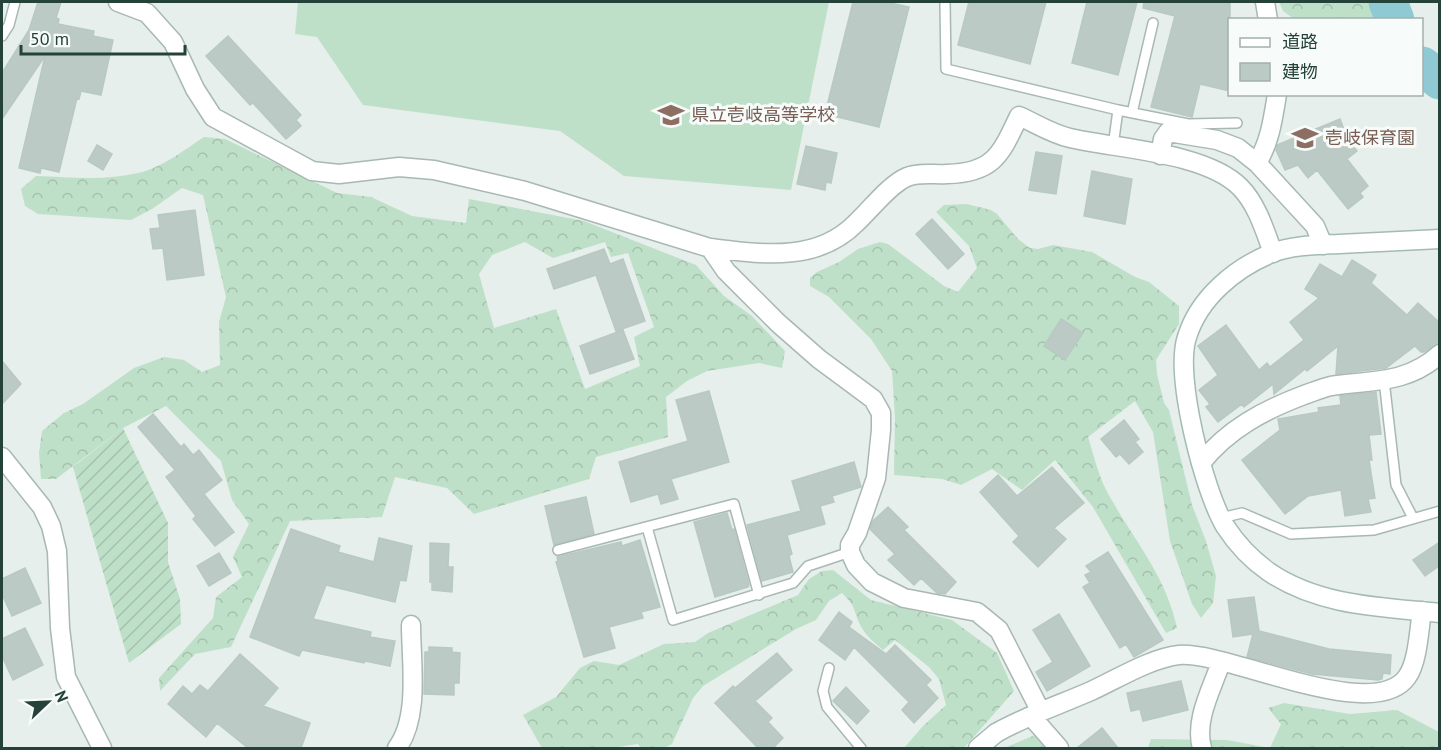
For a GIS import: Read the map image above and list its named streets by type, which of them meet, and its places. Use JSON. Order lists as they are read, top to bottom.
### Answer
{
  "places": {
    "school or university": ["県立壱岐高等学校", "壱岐保育園"]
  },
  "legend": ["道路", "建物"],
  "scale_bar": "50 m",
  "north": "top right"
}
